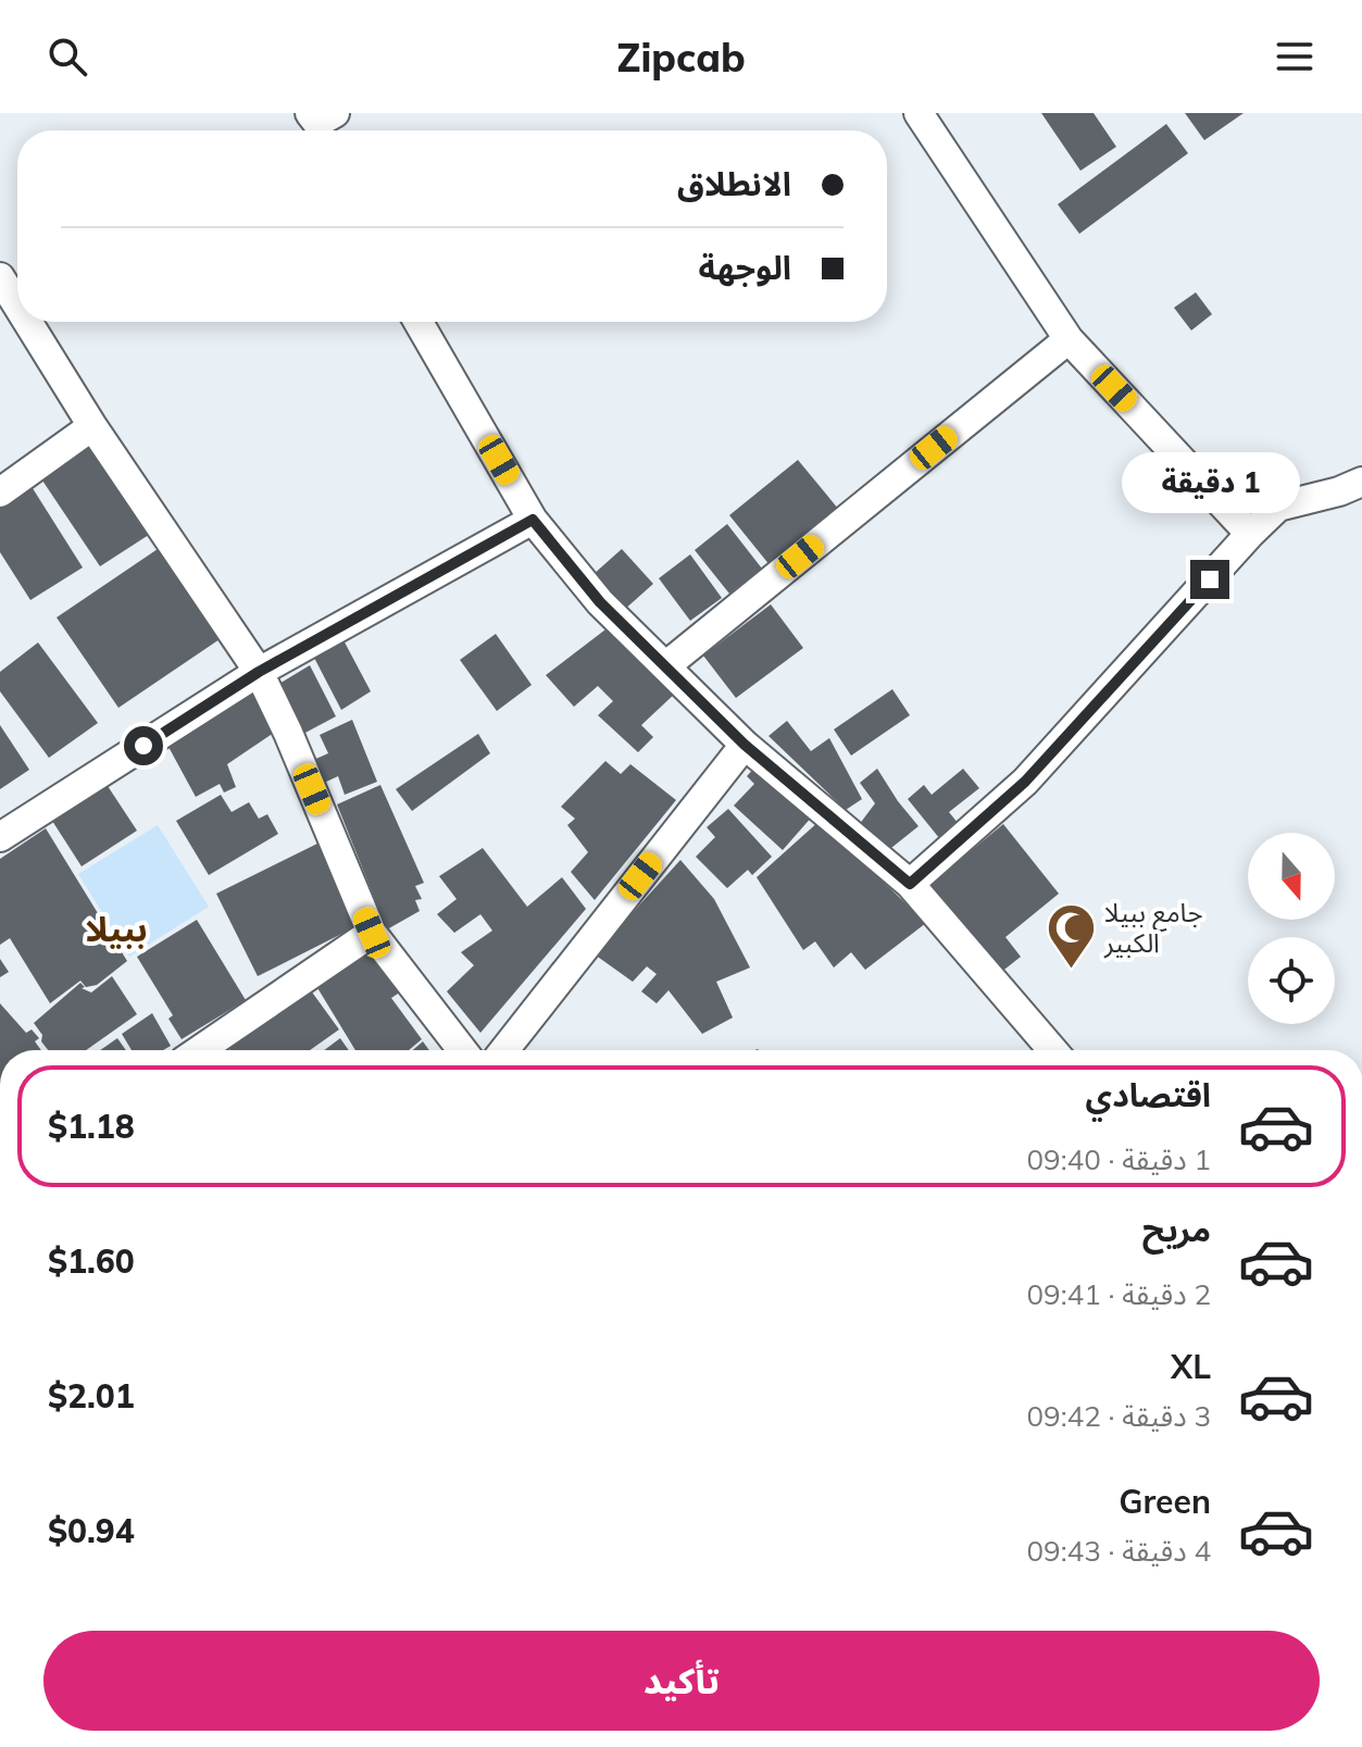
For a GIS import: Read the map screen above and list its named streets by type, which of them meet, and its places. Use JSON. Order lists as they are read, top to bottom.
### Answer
{
  "districts": ["ببيلا"],
  "places": {
    "mosque": ["جامع ببيلا الكبير"]
  },
  "north": "bottom",
  "page": {
    "header": "Zipcab",
    "banner": ["الانطلاق", "الوجهة"],
    "bubble": "1 دقيقة",
    "list": [
      {
        "name": "اقتصادي",
        "note": "1 دقيقة · 09:40",
        "value": "$1.18"
      },
      {
        "name": "مريح",
        "note": "2 دقيقة · 09:41",
        "value": "$1.60"
      },
      {
        "name": "XL",
        "note": "3 دقيقة · 09:42",
        "value": "$2.01"
      },
      {
        "name": "Green",
        "note": "4 دقيقة · 09:43",
        "value": "$0.94"
      }
    ],
    "buttons": "تأكيد"
  }
}
